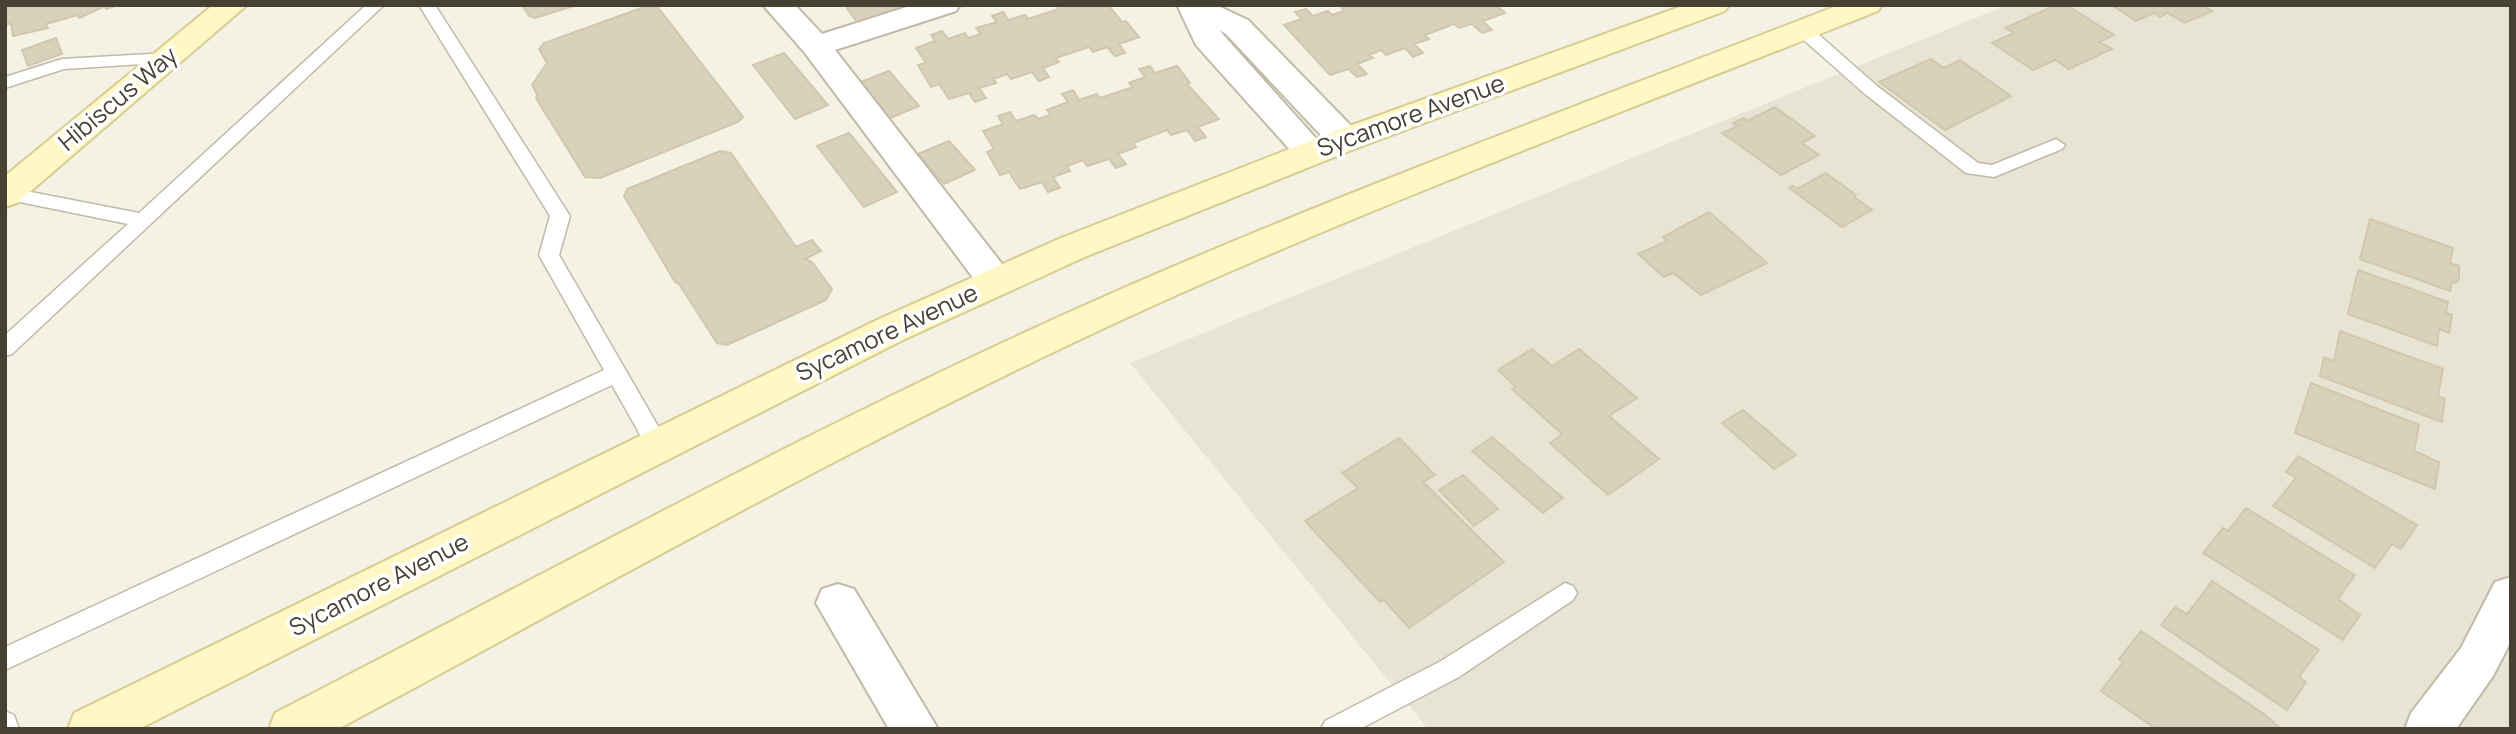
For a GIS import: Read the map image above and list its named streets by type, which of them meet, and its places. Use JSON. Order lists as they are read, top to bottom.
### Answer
{
  "streets": {
    "main road": ["Hibiscus Way", "Sycamore Avenue"]
  }
}
